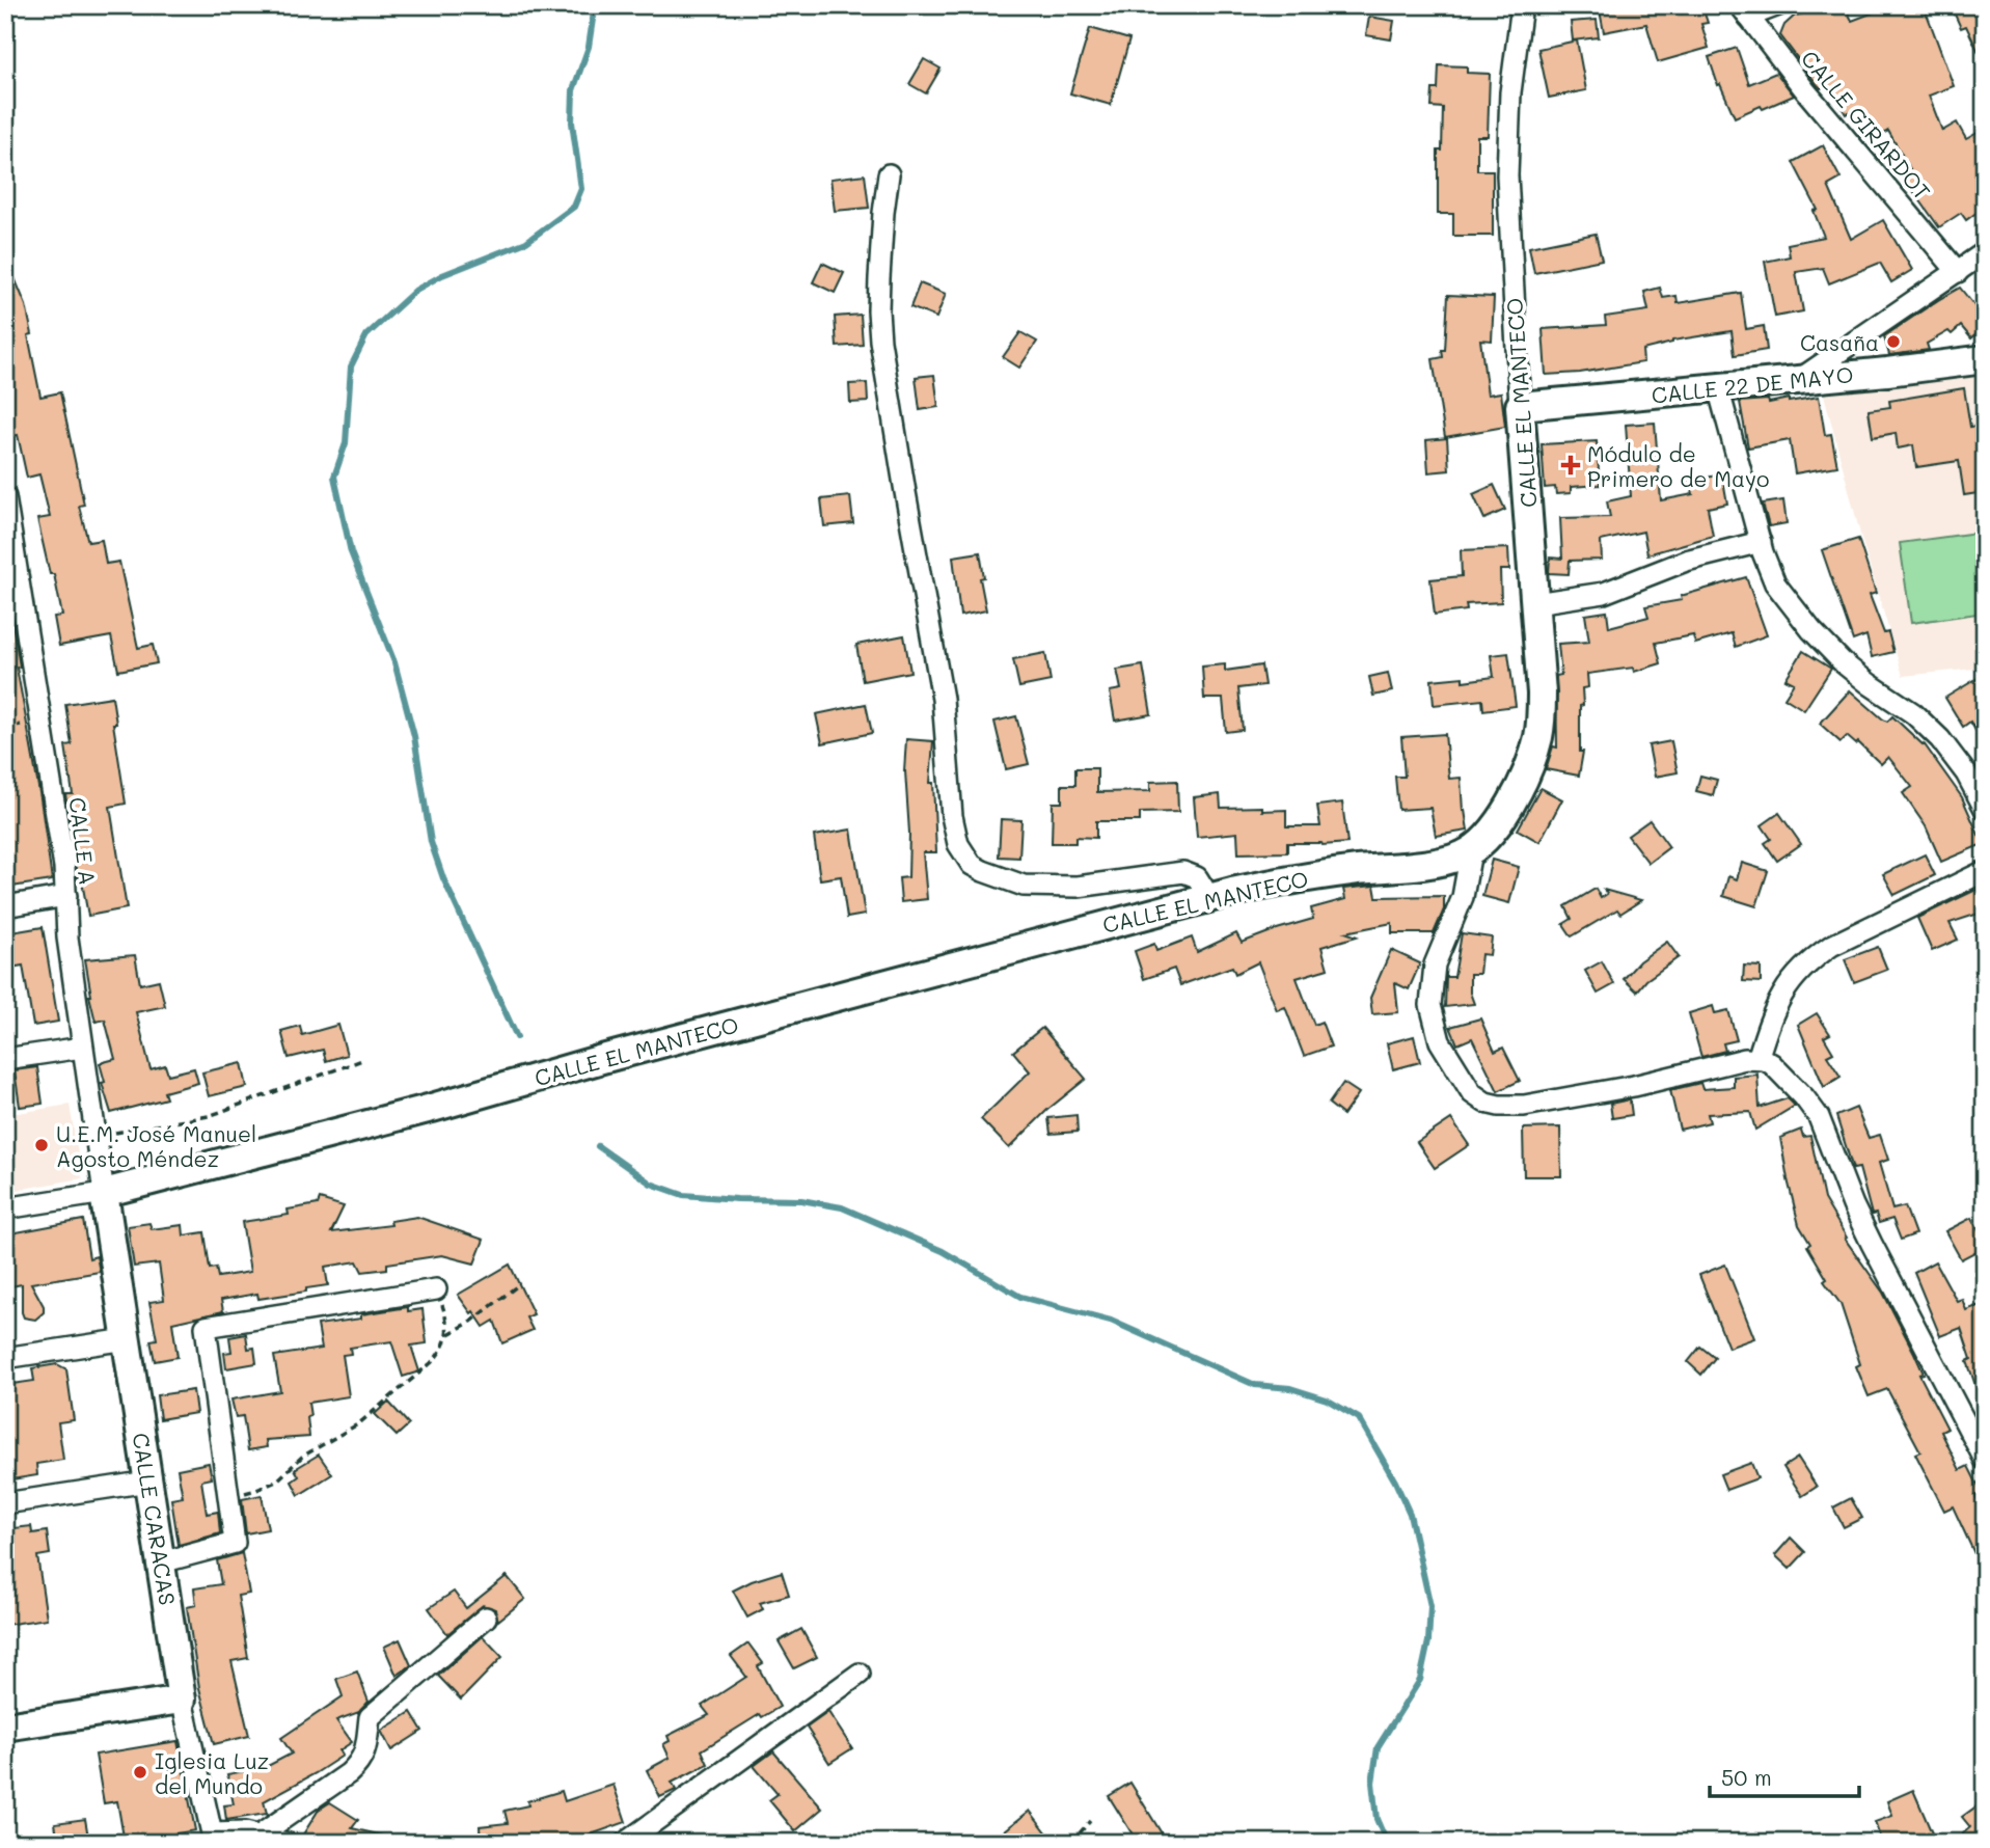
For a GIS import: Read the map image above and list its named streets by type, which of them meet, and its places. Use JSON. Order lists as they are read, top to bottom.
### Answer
{
  "streets": {
    "street": [
      "CALLE GIRARDOT",
      "CALLE 22 DE MAYO",
      "CALLE EL MANTECO",
      "CALLE A",
      "CALLE CARACAS"
    ]
  },
  "crossings": [
    ["CALLE 22 DE MAYO", "CALLE EL MANTECO"],
    ["CALLE EL MANTECO", "CALLE A"],
    ["CALLE EL MANTECO", "CALLE CARACAS"],
    ["CALLE A", "CALLE CARACAS"]
  ],
  "places": {
    "other": ["Casaña", "U.E.M. José Manuel Agosto Méndez", "Iglesia Luz del Mundo"],
    "health": ["Módulo de Primero de Mayo"]
  },
  "scale_bar": "50 m"
}
